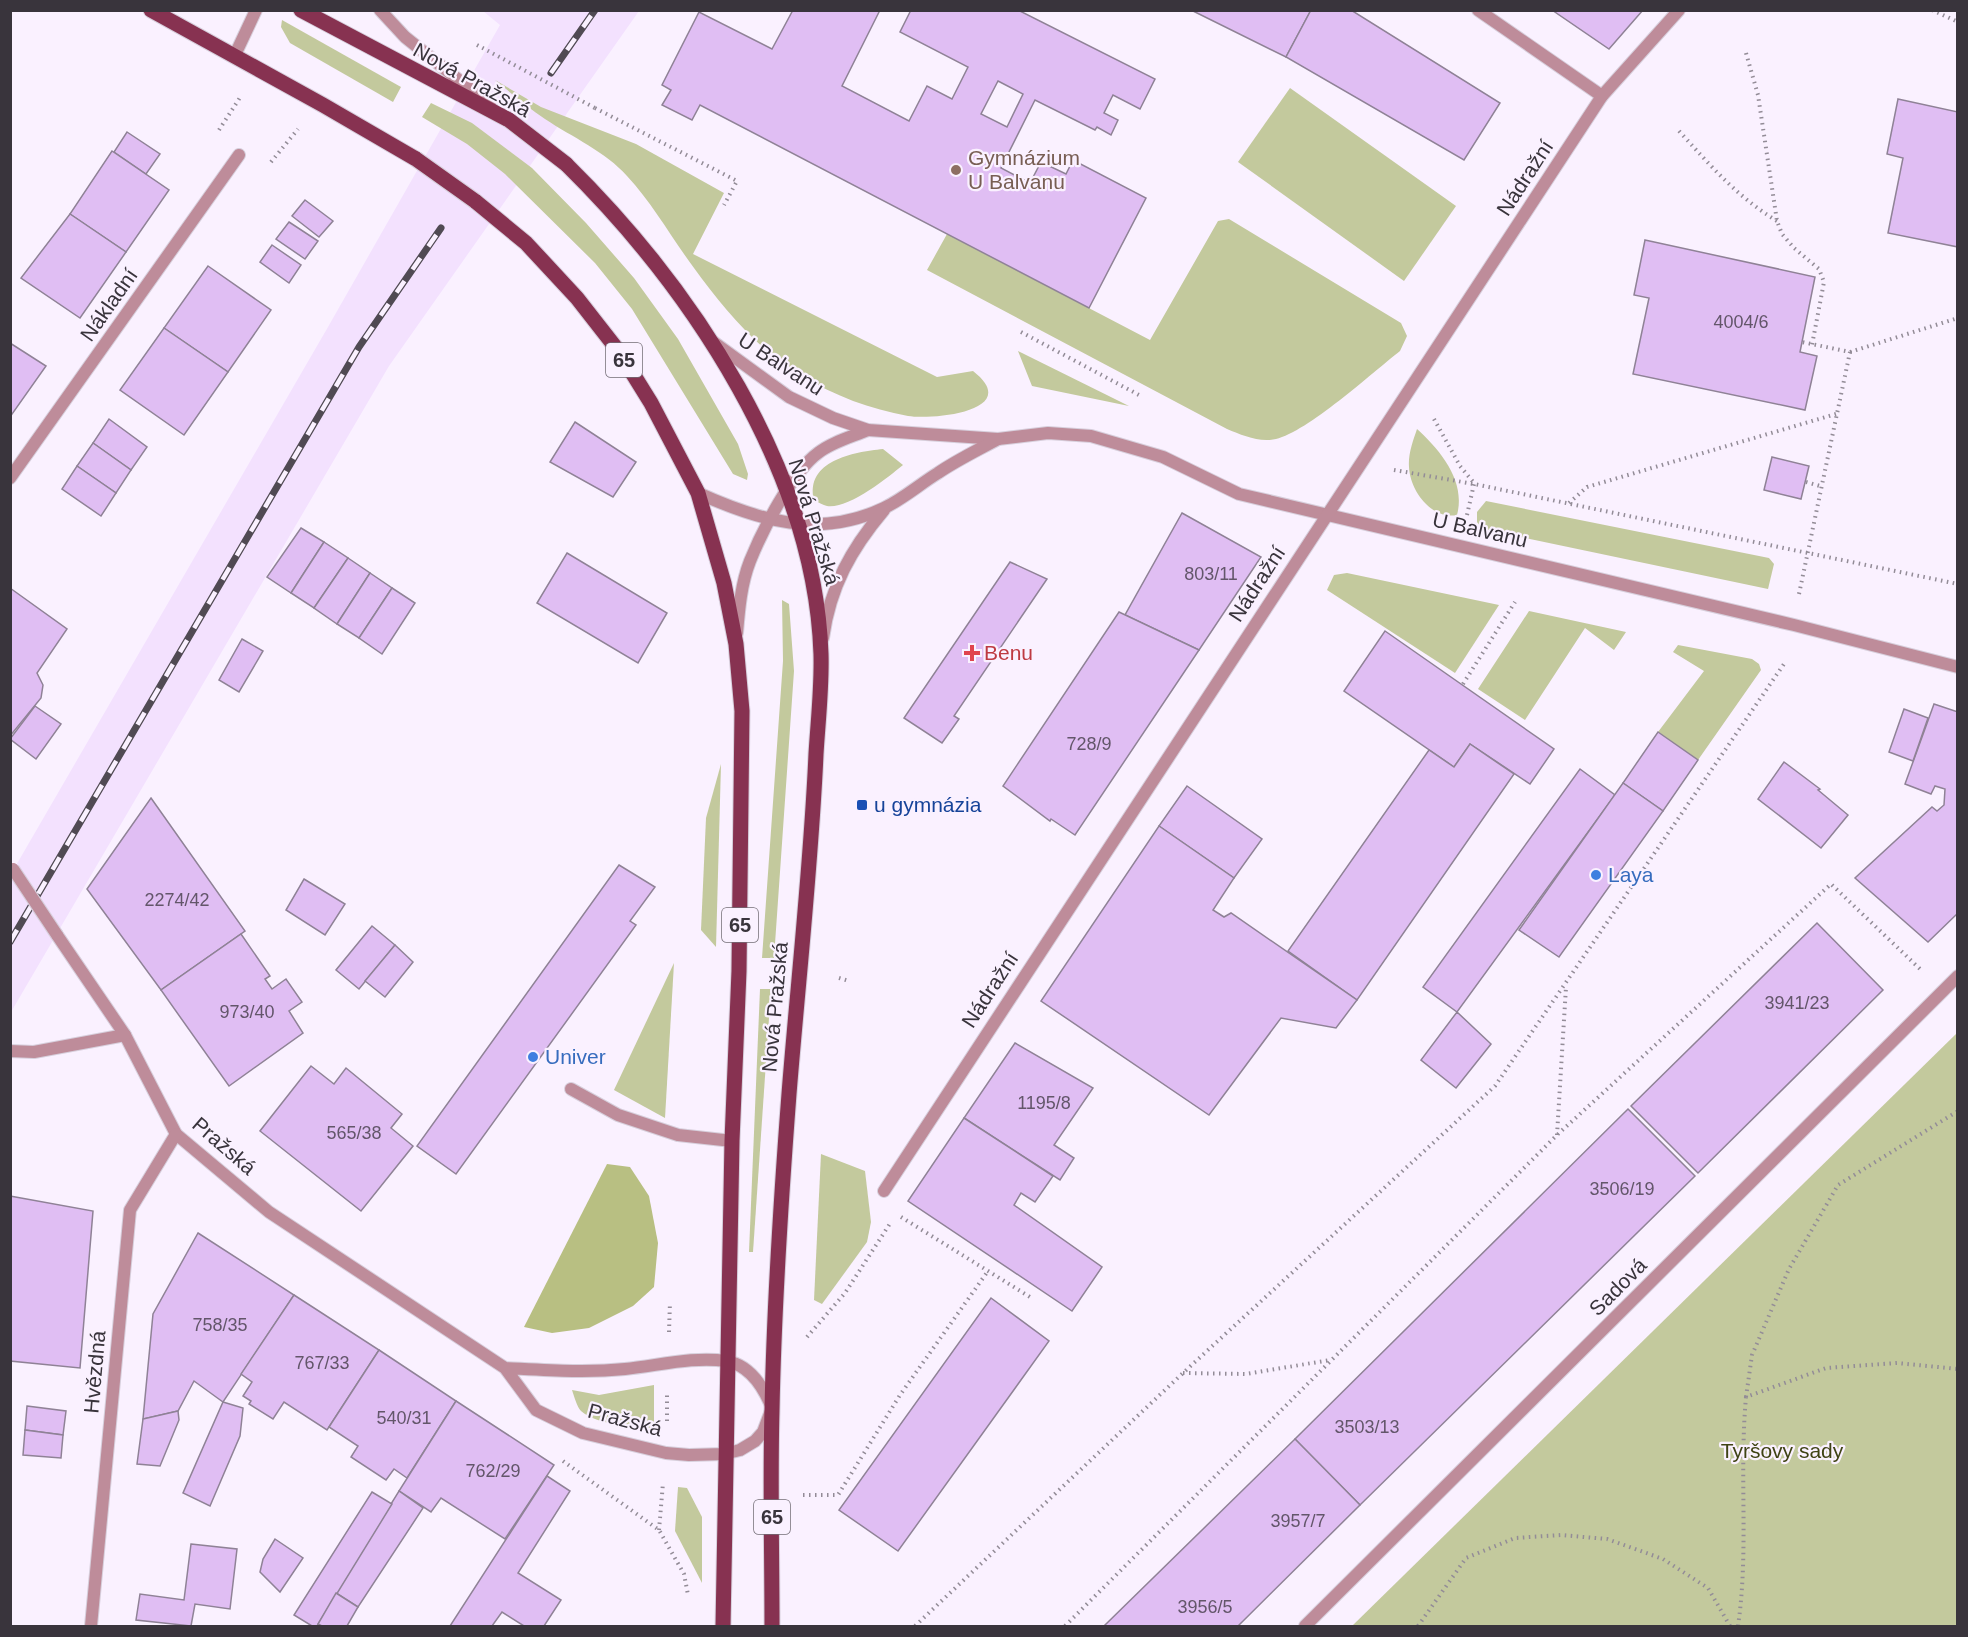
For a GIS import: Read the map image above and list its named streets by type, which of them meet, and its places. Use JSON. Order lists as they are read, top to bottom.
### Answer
{
  "streets": {
    "main road": ["Nová Pražská", "65"],
    "street": [
      "Nádražní",
      "Nákladní",
      "U Balvanu",
      "Pražská",
      "Sadová",
      "Hvězdná"
    ]
  },
  "crossings": [
    ["Nová Pražská", "65"],
    ["Nová Pražská", "U Balvanu"],
    ["Nová Pražská", "Pražská"],
    ["Nádražní", "U Balvanu"],
    ["65", "Pražská"],
    ["Pražská", "Hvězdná"]
  ],
  "parks": ["Tyršovy sady"],
  "places": {
    "other": ["Gymnázium U Balvanu", "Laya", "Univer"],
    "health": ["Benu"],
    "transit": ["u gymnázia"]
  },
  "house_numbers": [
    "4004/6",
    "803/11",
    "728/9",
    "2274/42",
    "3941/23",
    "973/40",
    "1195/8",
    "565/38",
    "3506/19",
    "758/35",
    "767/33",
    "540/31",
    "3503/13",
    "762/29",
    "3957/7",
    "3956/5"
  ]
}
